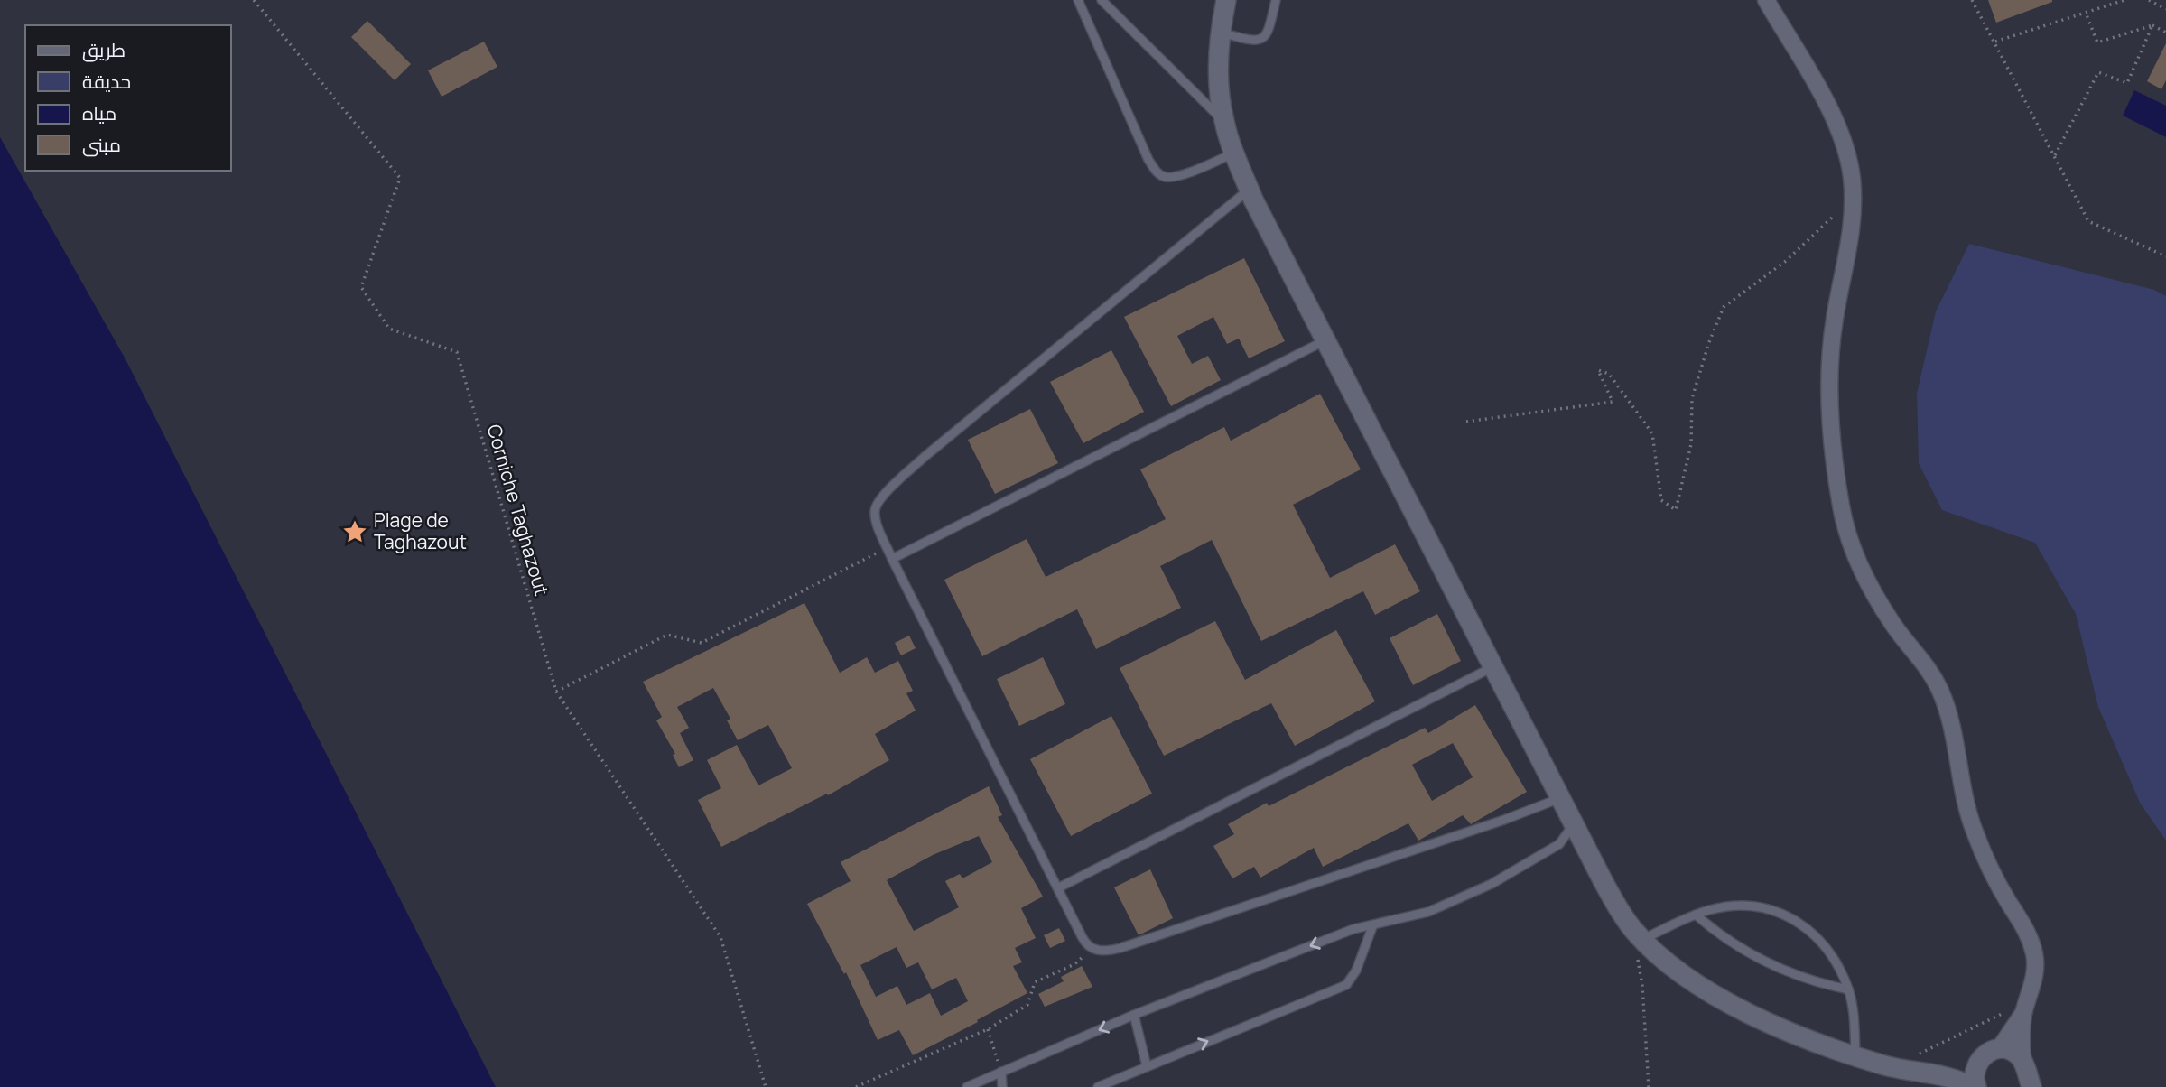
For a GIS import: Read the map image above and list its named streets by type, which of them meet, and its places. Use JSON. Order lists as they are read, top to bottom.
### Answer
{
  "streets": {
    "path": ["Corniche Taghazout"]
  },
  "places": {
    "place": ["Plage de Taghazout"]
  },
  "legend": [
    "طريق",
    "حديقة",
    "مياه",
    "مبنى"
  ]
}
